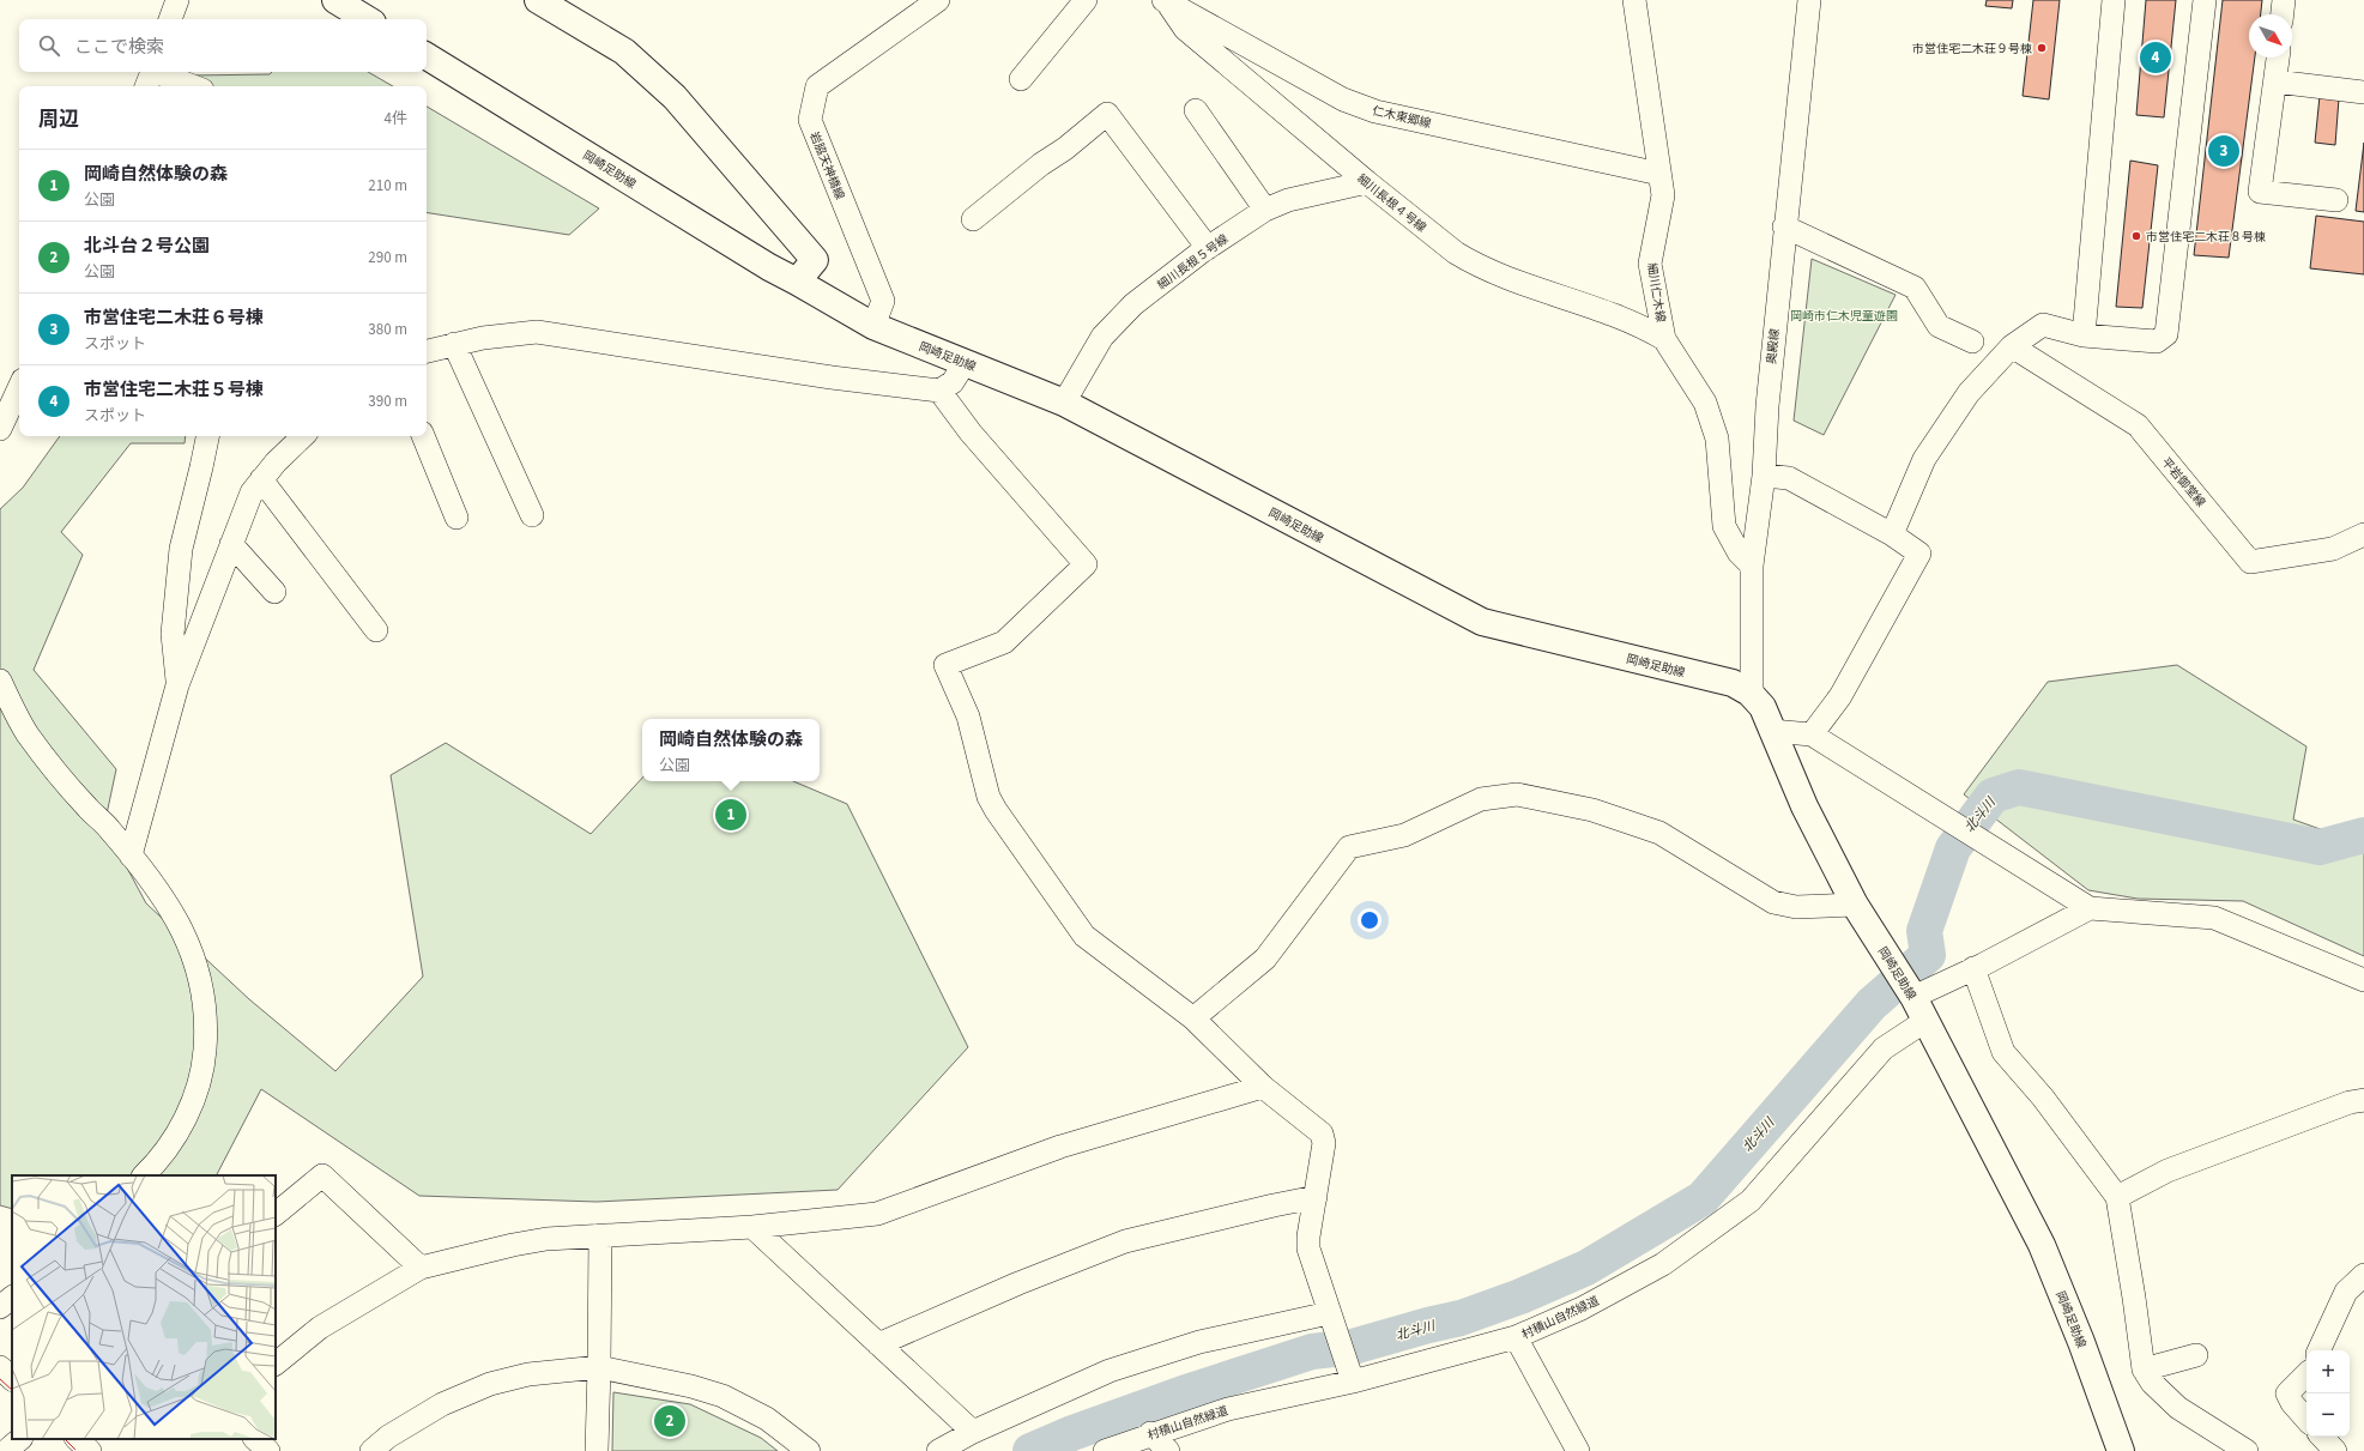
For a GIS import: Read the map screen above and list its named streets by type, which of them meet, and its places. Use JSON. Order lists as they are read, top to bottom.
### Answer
{
  "streets": {
    "main road": ["岡崎足助線"],
    "street": [
      "仁木東郷線",
      "岩脇天神橋線",
      "細川長根４号線",
      "細川長根５号線",
      "細川仁木線",
      "奥殿線",
      "平岩御堂線",
      "村積山自然緑道"
    ]
  },
  "crossings": [
    ["仁木東郷線", "細川長根４号線"],
    ["仁木東郷線", "細川仁木線"],
    ["岩脇天神橋線", "岡崎足助線"],
    ["岡崎足助線", "細川長根５号線"],
    ["岡崎足助線", "奥殿線"],
    ["岡崎足助線", "村積山自然緑道"],
    ["細川長根４号線", "細川長根５号線"],
    ["細川長根４号線", "細川仁木線"],
    ["細川仁木線", "奥殿線"]
  ],
  "water": ["北斗川"],
  "parks": ["岡崎市仁木児童遊園"],
  "places": ["市営住宅二木荘９号棟", "市営住宅二木荘８号棟"],
  "north": "bottom right",
  "page": {
    "search": "ここで検索",
    "pins": [
      "4",
      "3",
      "1",
      "2"
    ],
    "heading": ["周辺", "4件"],
    "list": [
      {
        "mark": "1",
        "name": "岡崎自然体験の森",
        "note": "公園",
        "value": "210 m"
      },
      {
        "mark": "2",
        "name": "北斗台２号公園",
        "note": "公園",
        "value": "290 m"
      },
      {
        "mark": "3",
        "name": "市営住宅二木荘６号棟",
        "note": "スポット",
        "value": "380 m"
      },
      {
        "mark": "4",
        "name": "市営住宅二木荘５号棟",
        "note": "スポット",
        "value": "390 m"
      }
    ],
    "popup": ["岡崎自然体験の森", "公園"],
    "map_buttons": ["+", "−"]
  }
}
